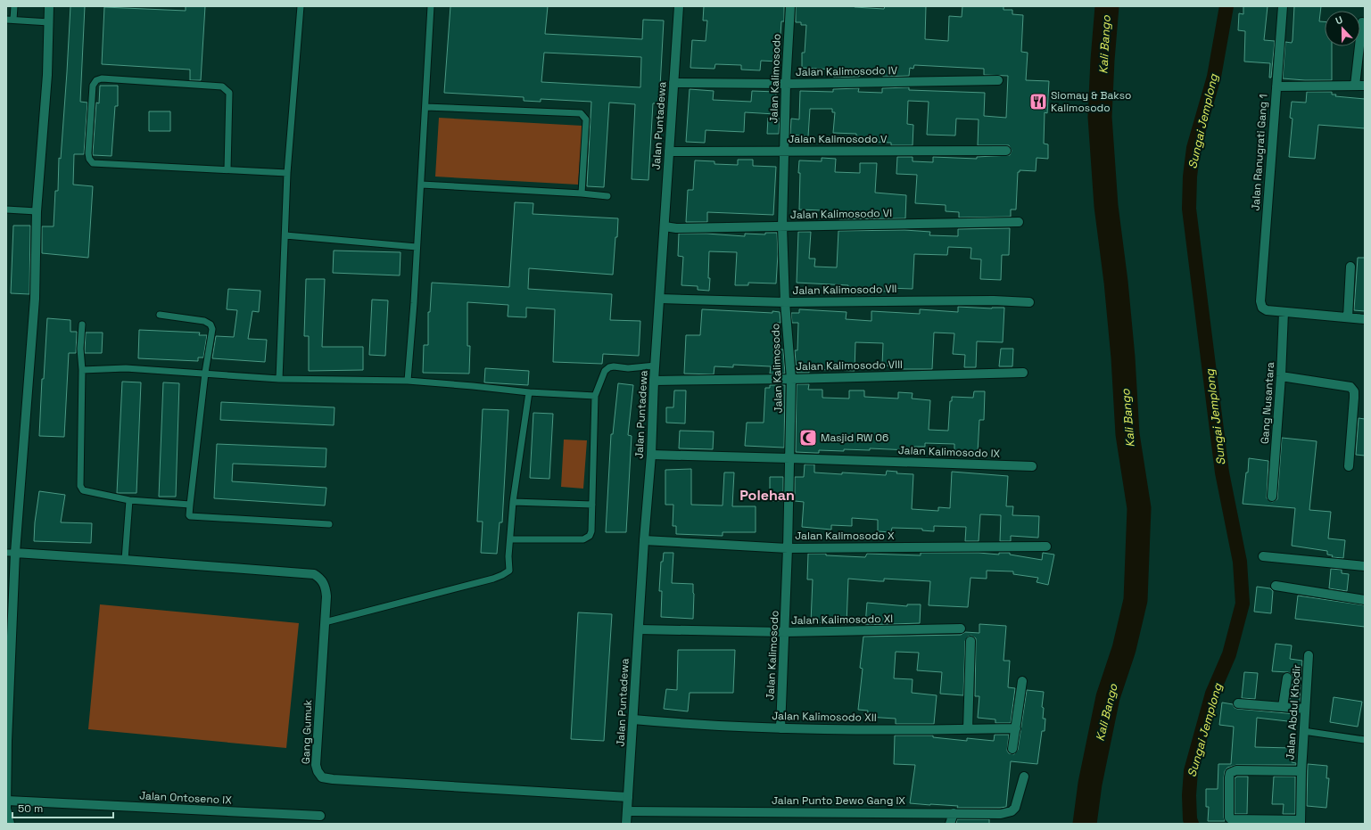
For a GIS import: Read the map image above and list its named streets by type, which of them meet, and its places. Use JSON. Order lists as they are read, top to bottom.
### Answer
{
  "streets": {
    "street": [
      "Jalan Kalimosodo IV",
      "Jalan Kalimosodo",
      "Jalan Puntadewa",
      "Jalan Kalimosodo V",
      "Jalan Ranugrati Gang 1",
      "Jalan Kalimosodo VI",
      "Jalan Kalimosodo VII",
      "Jalan Kalimosodo VIII",
      "Gang Nusantara",
      "Jalan Kalimosodo IX",
      "Jalan Kalimosodo X",
      "Jalan Kalimosodo XI",
      "Jalan Abdul Khodir",
      "Jalan Kalimosodo XII",
      "Gang Gumuk",
      "Jalan Ontoseno IX",
      "Jalan Punto Dewo Gang IX"
    ]
  },
  "crossings": [
    ["Jalan Kalimosodo IV", "Jalan Kalimosodo"],
    ["Jalan Kalimosodo IV", "Jalan Puntadewa"],
    ["Jalan Kalimosodo", "Jalan Kalimosodo V"],
    ["Jalan Kalimosodo", "Jalan Kalimosodo VI"],
    ["Jalan Kalimosodo", "Jalan Kalimosodo VII"],
    ["Jalan Kalimosodo", "Jalan Kalimosodo VIII"],
    ["Jalan Kalimosodo", "Jalan Kalimosodo IX"],
    ["Jalan Kalimosodo", "Jalan Kalimosodo X"],
    ["Jalan Kalimosodo", "Jalan Kalimosodo XI"],
    ["Jalan Kalimosodo", "Jalan Kalimosodo XII"],
    ["Jalan Puntadewa", "Jalan Kalimosodo V"],
    ["Jalan Puntadewa", "Jalan Kalimosodo VI"],
    ["Jalan Puntadewa", "Jalan Kalimosodo VII"],
    ["Jalan Puntadewa", "Jalan Kalimosodo VIII"],
    ["Jalan Puntadewa", "Jalan Kalimosodo IX"],
    ["Jalan Puntadewa", "Jalan Kalimosodo X"],
    ["Jalan Puntadewa", "Jalan Kalimosodo XI"],
    ["Jalan Puntadewa", "Jalan Kalimosodo XII"],
    ["Jalan Puntadewa", "Gang Gumuk"],
    ["Jalan Puntadewa", "Jalan Punto Dewo Gang IX"],
    ["Jalan Ranugrati Gang 1", "Gang Nusantara"]
  ],
  "districts": ["Polehan"],
  "water": ["Kali Bango", "Sungai Jemplong"],
  "places": {
    "restaurant": ["Siomay & Bakso Kalimosodo"],
    "mosque": ["Masjid RW 06"]
  },
  "scale_bar": "50 m",
  "north": "top"
}
